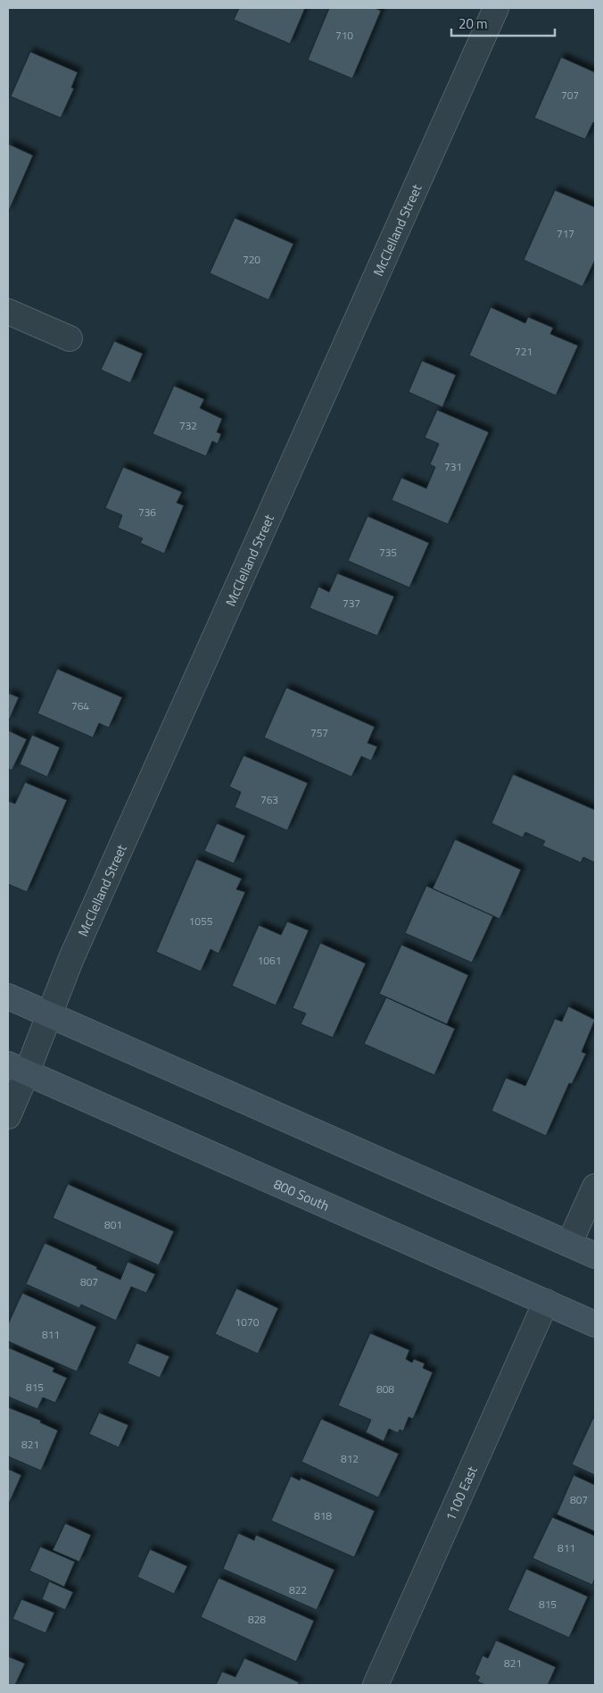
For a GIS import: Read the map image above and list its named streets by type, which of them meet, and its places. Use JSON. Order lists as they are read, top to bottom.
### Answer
{
  "streets": {
    "main road": ["800 South"],
    "street": ["McClelland Street", "1100 East"]
  },
  "crossings": [
    ["McClelland Street", "800 South"],
    ["800 South", "1100 East"]
  ],
  "house_numbers": [
    "710",
    "707",
    "717",
    "720",
    "721",
    "732",
    "731",
    "736",
    "735",
    "737",
    "764",
    "757",
    "763",
    "1055",
    "1061",
    "801",
    "807",
    "1070",
    "811",
    "815",
    "808",
    "821",
    "812",
    "807",
    "818",
    "811",
    "822",
    "815",
    "828",
    "821"
  ],
  "scale_bar": "20 m"
}
